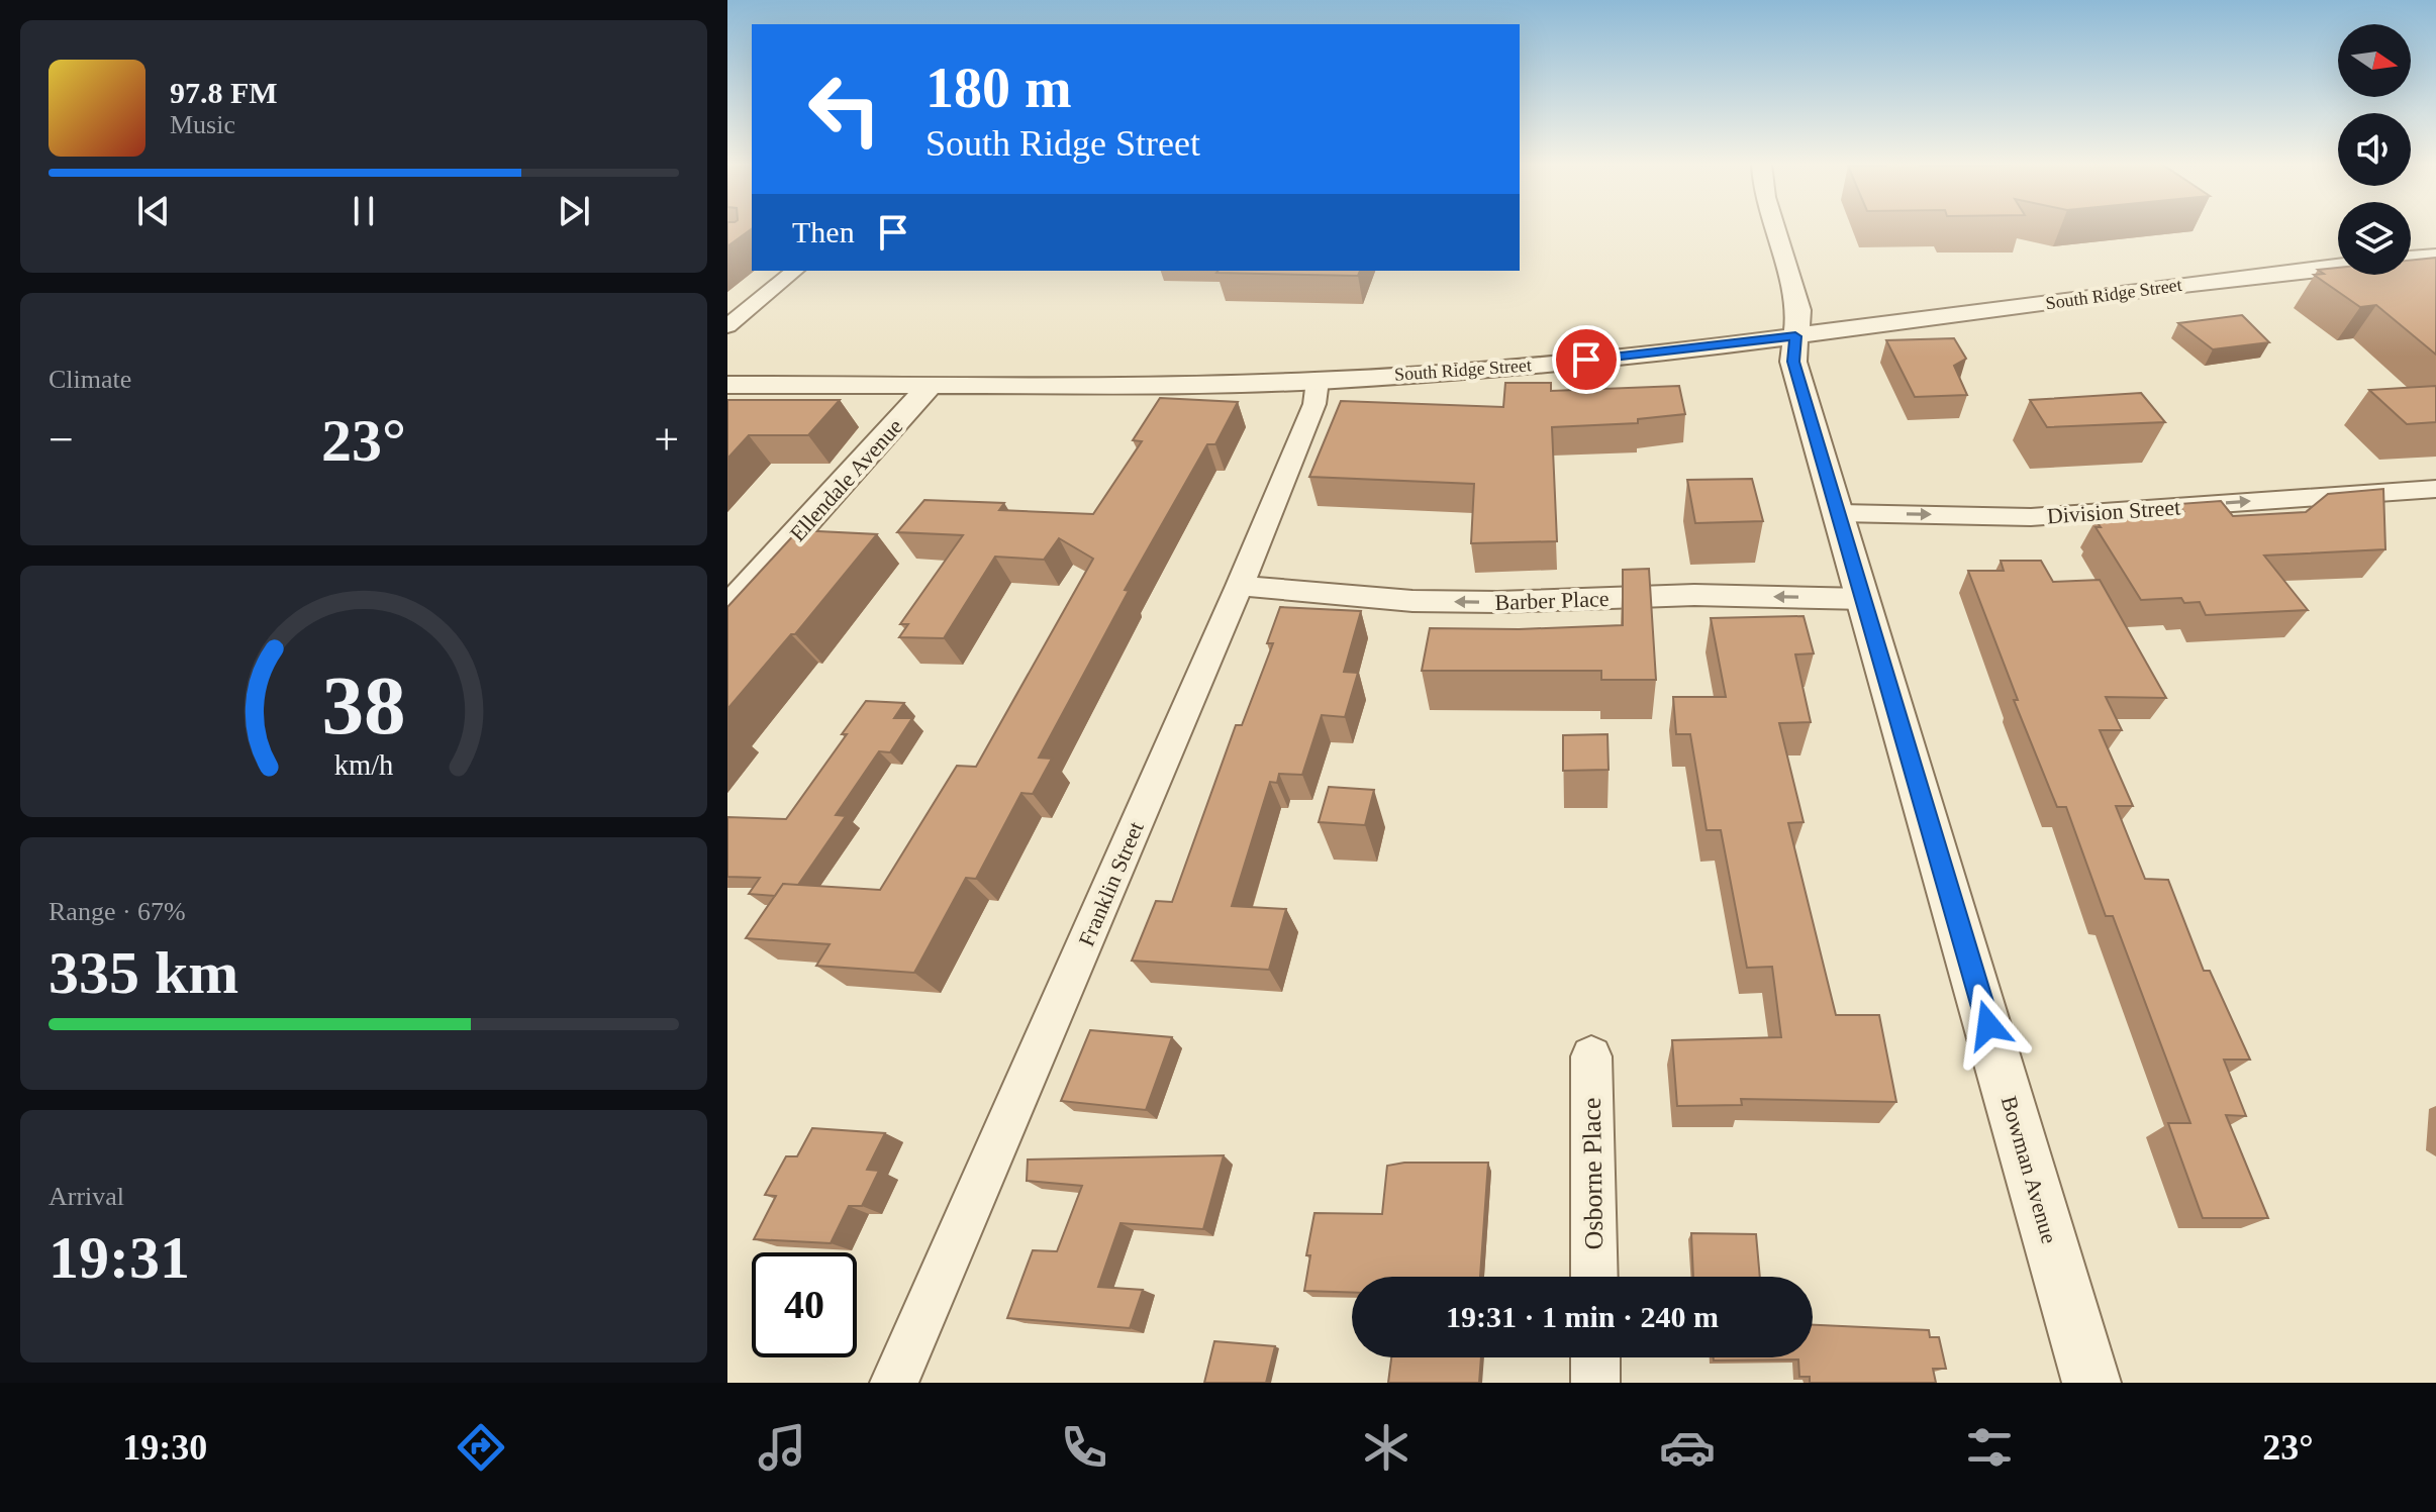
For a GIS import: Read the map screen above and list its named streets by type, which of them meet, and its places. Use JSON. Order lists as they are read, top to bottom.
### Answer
{
  "streets": {
    "street": [
      "South Ridge Street",
      "Ellendale Avenue",
      "Division Street",
      "Barber Place",
      "Franklin Street",
      "Bowman Avenue",
      "Osborne Place"
    ]
  },
  "crossings": [
    ["South Ridge Street", "Ellendale Avenue"],
    ["South Ridge Street", "Franklin Street"],
    ["South Ridge Street", "Bowman Avenue"],
    ["Division Street", "Bowman Avenue"],
    ["Barber Place", "Franklin Street"],
    ["Barber Place", "Bowman Avenue"]
  ],
  "one_way": ["Division Street", "Barber Place"],
  "north": "right",
  "page": {
    "turn": ["180 m", "South Ridge Street"],
    "song": ["97.8 FM", "Music"],
    "then": "Then",
    "tile": [
      "Climate",
      ["Range · 67%", "335 km"],
      ["Arrival", "19:31"]
    ],
    "heat": ["−", "23°", "+"],
    "limit": "40",
    "trip": "19:31 · 1 min · 240 m",
    "tabs": ["19:30", "23°"],
    "gauge": ["38", "km/h"]
  }
}
